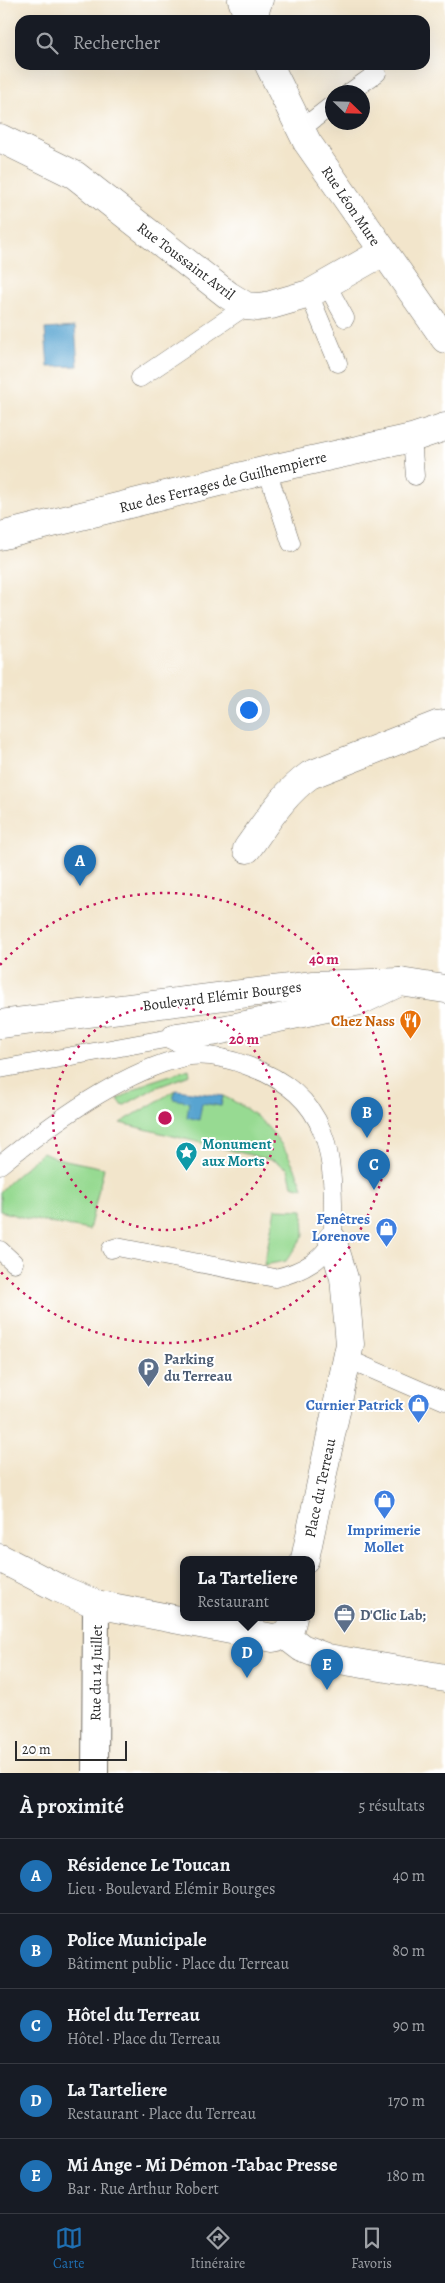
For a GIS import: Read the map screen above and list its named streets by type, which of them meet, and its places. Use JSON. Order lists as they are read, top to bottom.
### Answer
{
  "streets": {
    "street": [
      "Rue Léon Mure",
      "Rue Toussaint Avril",
      "Rue des Ferrages de Guilhempierre",
      "Boulevard Elémir Bourges",
      "Place du Terreau",
      "Rue du 14 Juillet"
    ]
  },
  "crossings": [
    ["Rue Léon Mure", "Rue Toussaint Avril"]
  ],
  "places": {
    "restaurant": ["Chez Nass"],
    "place": ["Monument aux Morts"],
    "shop": ["Fenêtres Lorenove", "Curnier Patrick", "Imprimerie Mollet"],
    "parking": ["Parking du Terreau"],
    "office": ["D'Clic Lab;"]
  },
  "scale_bar": "20 m",
  "north": "bottom right",
  "page": {
    "search": "Rechercher",
    "pins": [
      "A",
      "B",
      "C",
      "D",
      "E"
    ],
    "popup": ["La Tarteliere", "Restaurant"],
    "scale": "20 m",
    "heading": ["À proximité", "5 résultats"],
    "list": [
      {
        "mark": "A",
        "name": "Résidence Le Toucan",
        "note": "Lieu · Boulevard Elémir Bourges",
        "value": "40 m"
      },
      {
        "mark": "B",
        "name": "Police Municipale",
        "note": "Bâtiment public · Place du Terreau",
        "value": "80 m"
      },
      {
        "mark": "C",
        "name": "Hôtel du Terreau",
        "note": "Hôtel · Place du Terreau",
        "value": "90 m"
      },
      {
        "mark": "D",
        "name": "La Tarteliere",
        "note": "Restaurant · Place du Terreau",
        "value": "170 m"
      },
      {
        "mark": "E",
        "name": "Mi Ange - Mi Démon -Tabac Presse",
        "note": "Bar · Rue Arthur Robert",
        "value": "180 m"
      }
    ],
    "nav": ["Carte", "Itinéraire", "Favoris"]
  },
  "rings": ["40 m", "20 m"]
}
